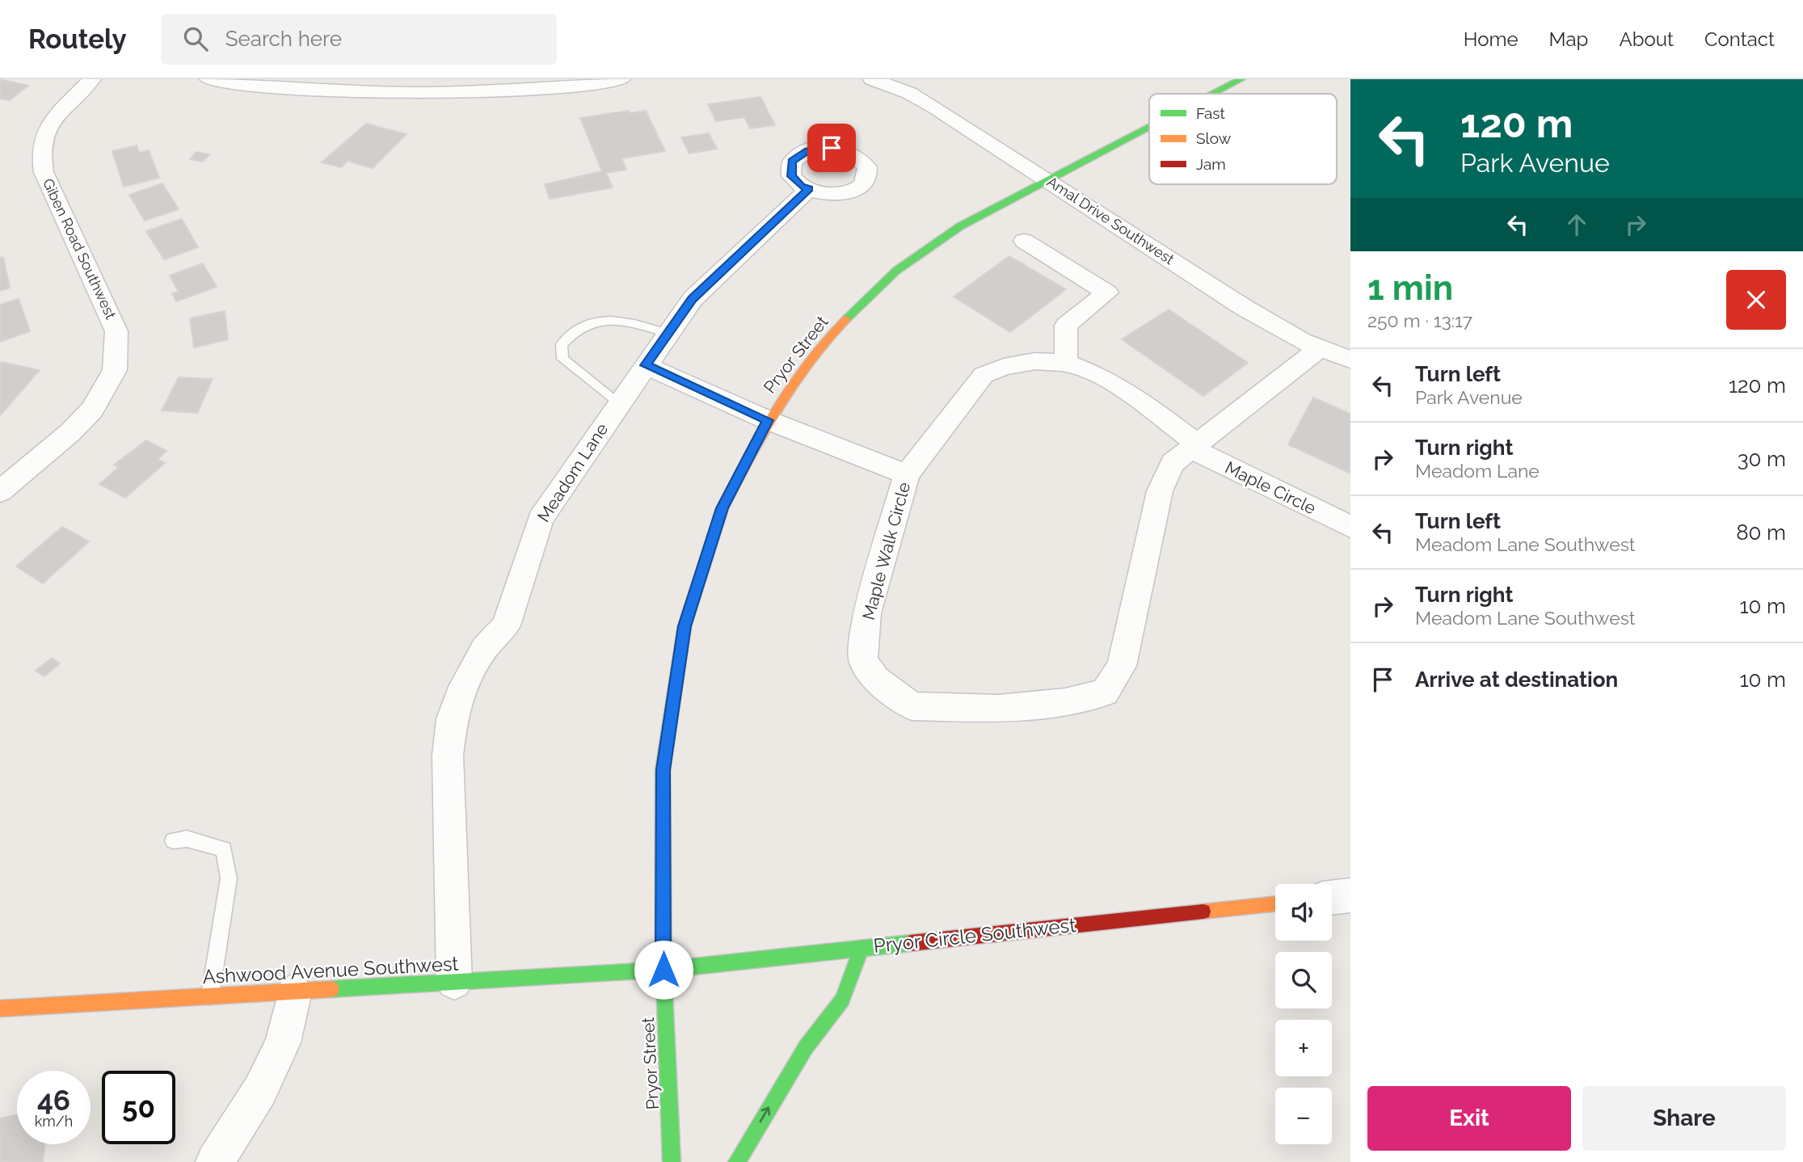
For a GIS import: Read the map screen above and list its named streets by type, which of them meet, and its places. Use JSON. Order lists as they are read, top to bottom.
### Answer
{
  "streets": {
    "main road": ["Pryor Street", "Pryor Circle Southwest", "Ashwood Avenue Southwest"],
    "street": [
      "Amal Drive Southwest",
      "Giben Road Southwest",
      "Meadom Lane",
      "Maple Circle",
      "Maple Walk Circle"
    ]
  },
  "crossings": [
    ["Amal Drive Southwest", "Pryor Street"],
    ["Amal Drive Southwest", "Maple Walk Circle"],
    ["Pryor Street", "Pryor Circle Southwest"],
    ["Pryor Street", "Ashwood Avenue Southwest"],
    ["Meadom Lane", "Ashwood Avenue Southwest"],
    ["Maple Circle", "Maple Walk Circle"],
    ["Pryor Circle Southwest", "Ashwood Avenue Southwest"]
  ],
  "legend": ["Fast", "Slow", "Jam"],
  "page": {
    "header": "Routely",
    "search": "Search here",
    "nav": [
      "Home",
      "Map",
      "About",
      "Contact"
    ],
    "turn": ["120 m", "Park Avenue"],
    "heading": ["1 min", "250 m · 13:17"],
    "list": [
      {
        "name": "Turn left",
        "note": "Park Avenue",
        "value": "120 m"
      },
      {
        "name": "Turn right",
        "note": "Meadom Lane",
        "value": "30 m"
      },
      {
        "name": "Turn left",
        "note": "Meadom Lane Southwest",
        "value": "80 m"
      },
      {
        "name": "Turn right",
        "note": "Meadom Lane Southwest",
        "value": "10 m"
      },
      {
        "name": "Arrive at destination",
        "value": "10 m"
      }
    ],
    "map_buttons": ["+", "−"],
    "speed": "46 km/h",
    "limit": "50",
    "buttons": ["Exit", "Share"]
  }
}
